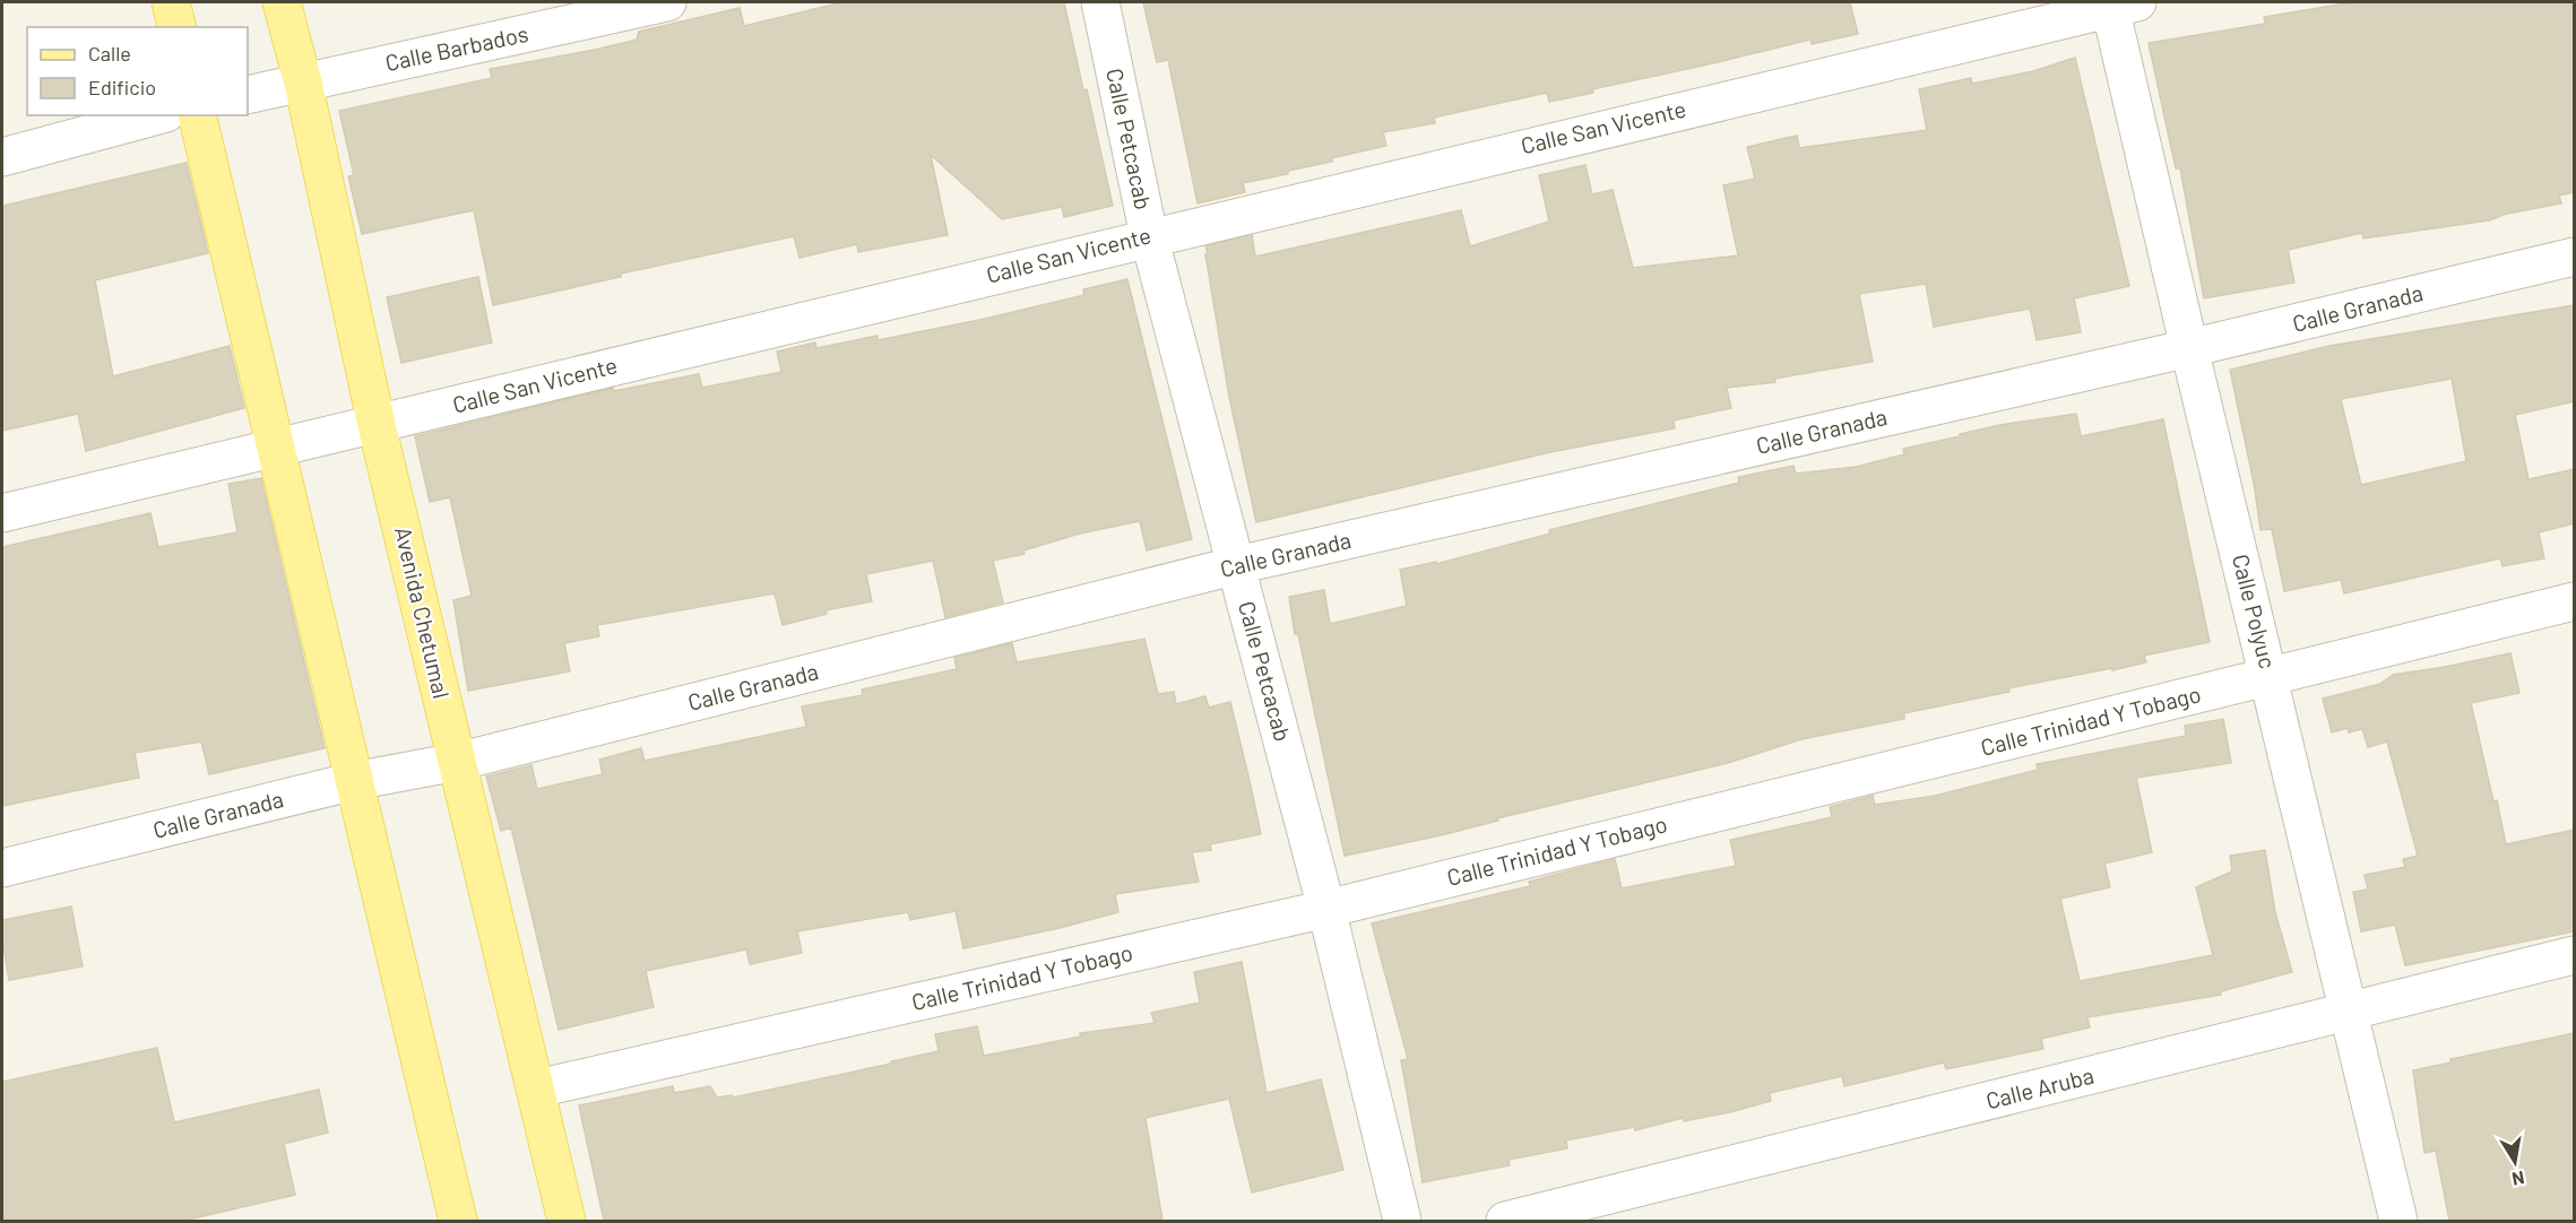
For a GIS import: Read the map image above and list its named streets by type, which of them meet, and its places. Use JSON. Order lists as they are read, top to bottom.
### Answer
{
  "streets": {
    "main road": ["Avenida Chetumal"],
    "street": [
      "Calle Barbados",
      "Calle San Vicente",
      "Calle Petcacab",
      "Calle Granada",
      "Calle Polyuc",
      "Calle Trinidad Y Tobago",
      "Calle Aruba"
    ]
  },
  "crossings": [
    ["Calle Barbados", "Avenida Chetumal"],
    ["Calle San Vicente", "Calle Petcacab"],
    ["Calle San Vicente", "Calle Polyuc"],
    ["Calle San Vicente", "Avenida Chetumal"],
    ["Calle Petcacab", "Calle Granada"],
    ["Calle Petcacab", "Calle Trinidad Y Tobago"],
    ["Calle Granada", "Calle Polyuc"],
    ["Calle Granada", "Avenida Chetumal"],
    ["Calle Polyuc", "Calle Trinidad Y Tobago"],
    ["Calle Polyuc", "Calle Aruba"],
    ["Avenida Chetumal", "Calle Trinidad Y Tobago"]
  ],
  "legend": ["Calle", "Edificio"],
  "north": "bottom"
}
